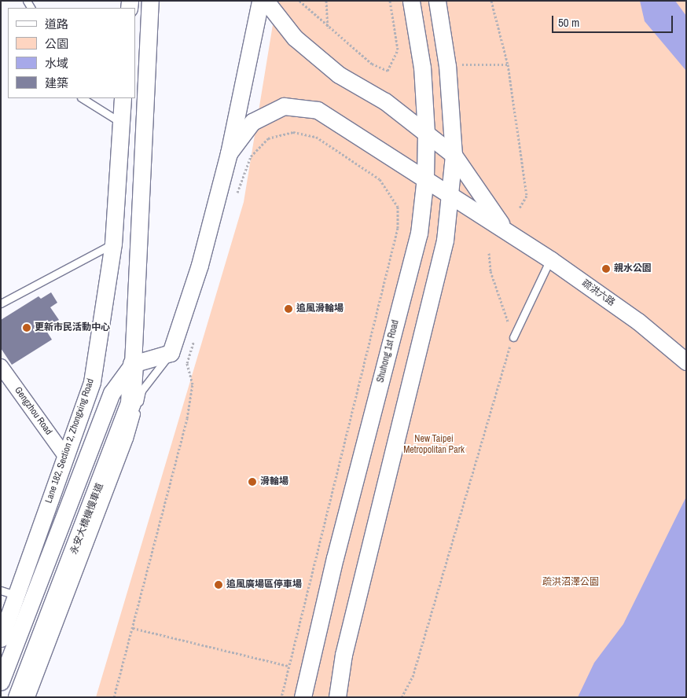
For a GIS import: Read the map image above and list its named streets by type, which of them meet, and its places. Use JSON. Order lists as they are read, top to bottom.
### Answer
{
  "streets": {
    "street": [
      "疏洪六路",
      "Shuhong 1st Road",
      "Gengzhou Road",
      "Lane 182, Section 2, Zhongxing Road"
    ],
    "lane": ["永安大橋機慢車道"]
  },
  "crossings": [
    ["疏洪六路", "Shuhong 1st Road"],
    ["Gengzhou Road", "Lane 182, Section 2, Zhongxing Road"]
  ],
  "parks": ["New Taipei Metropolitan Park", "疏洪沼澤公園"],
  "places": [
    "親水公園",
    "追風滑輪場",
    "更新市民活動中心",
    "滑輪場",
    "追風廣場區停車場"
  ],
  "legend": [
    "道路",
    "公園",
    "水域",
    "建築"
  ],
  "scale_bar": "50 m"
}
